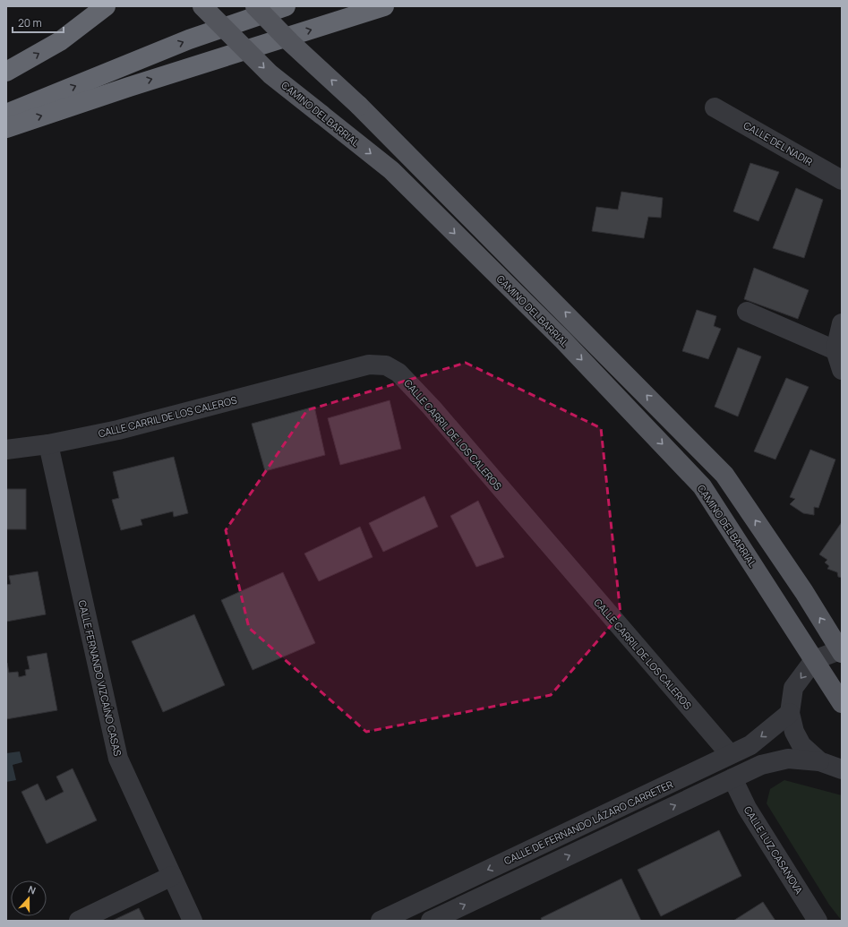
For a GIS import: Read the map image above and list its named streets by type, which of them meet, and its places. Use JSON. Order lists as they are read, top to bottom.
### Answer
{
  "streets": {
    "main road": ["CAMINO DEL BARRIAL"],
    "street": [
      "CALLE DEL NADIR",
      "CALLE CARRIL DE LOS CALEROS",
      "CALLE FERNANDO VIZCAÍNO CASAS",
      "CALLE DE FERNANDO LÁZARO CARRETER",
      "CALLE LUZ CASANOVA"
    ]
  },
  "crossings": [
    ["CALLE CARRIL DE LOS CALEROS", "CALLE FERNANDO VIZCAÍNO CASAS"],
    ["CALLE CARRIL DE LOS CALEROS", "CALLE DE FERNANDO LÁZARO CARRETER"]
  ],
  "scale_bar": "20 m",
  "north": "top"
}
